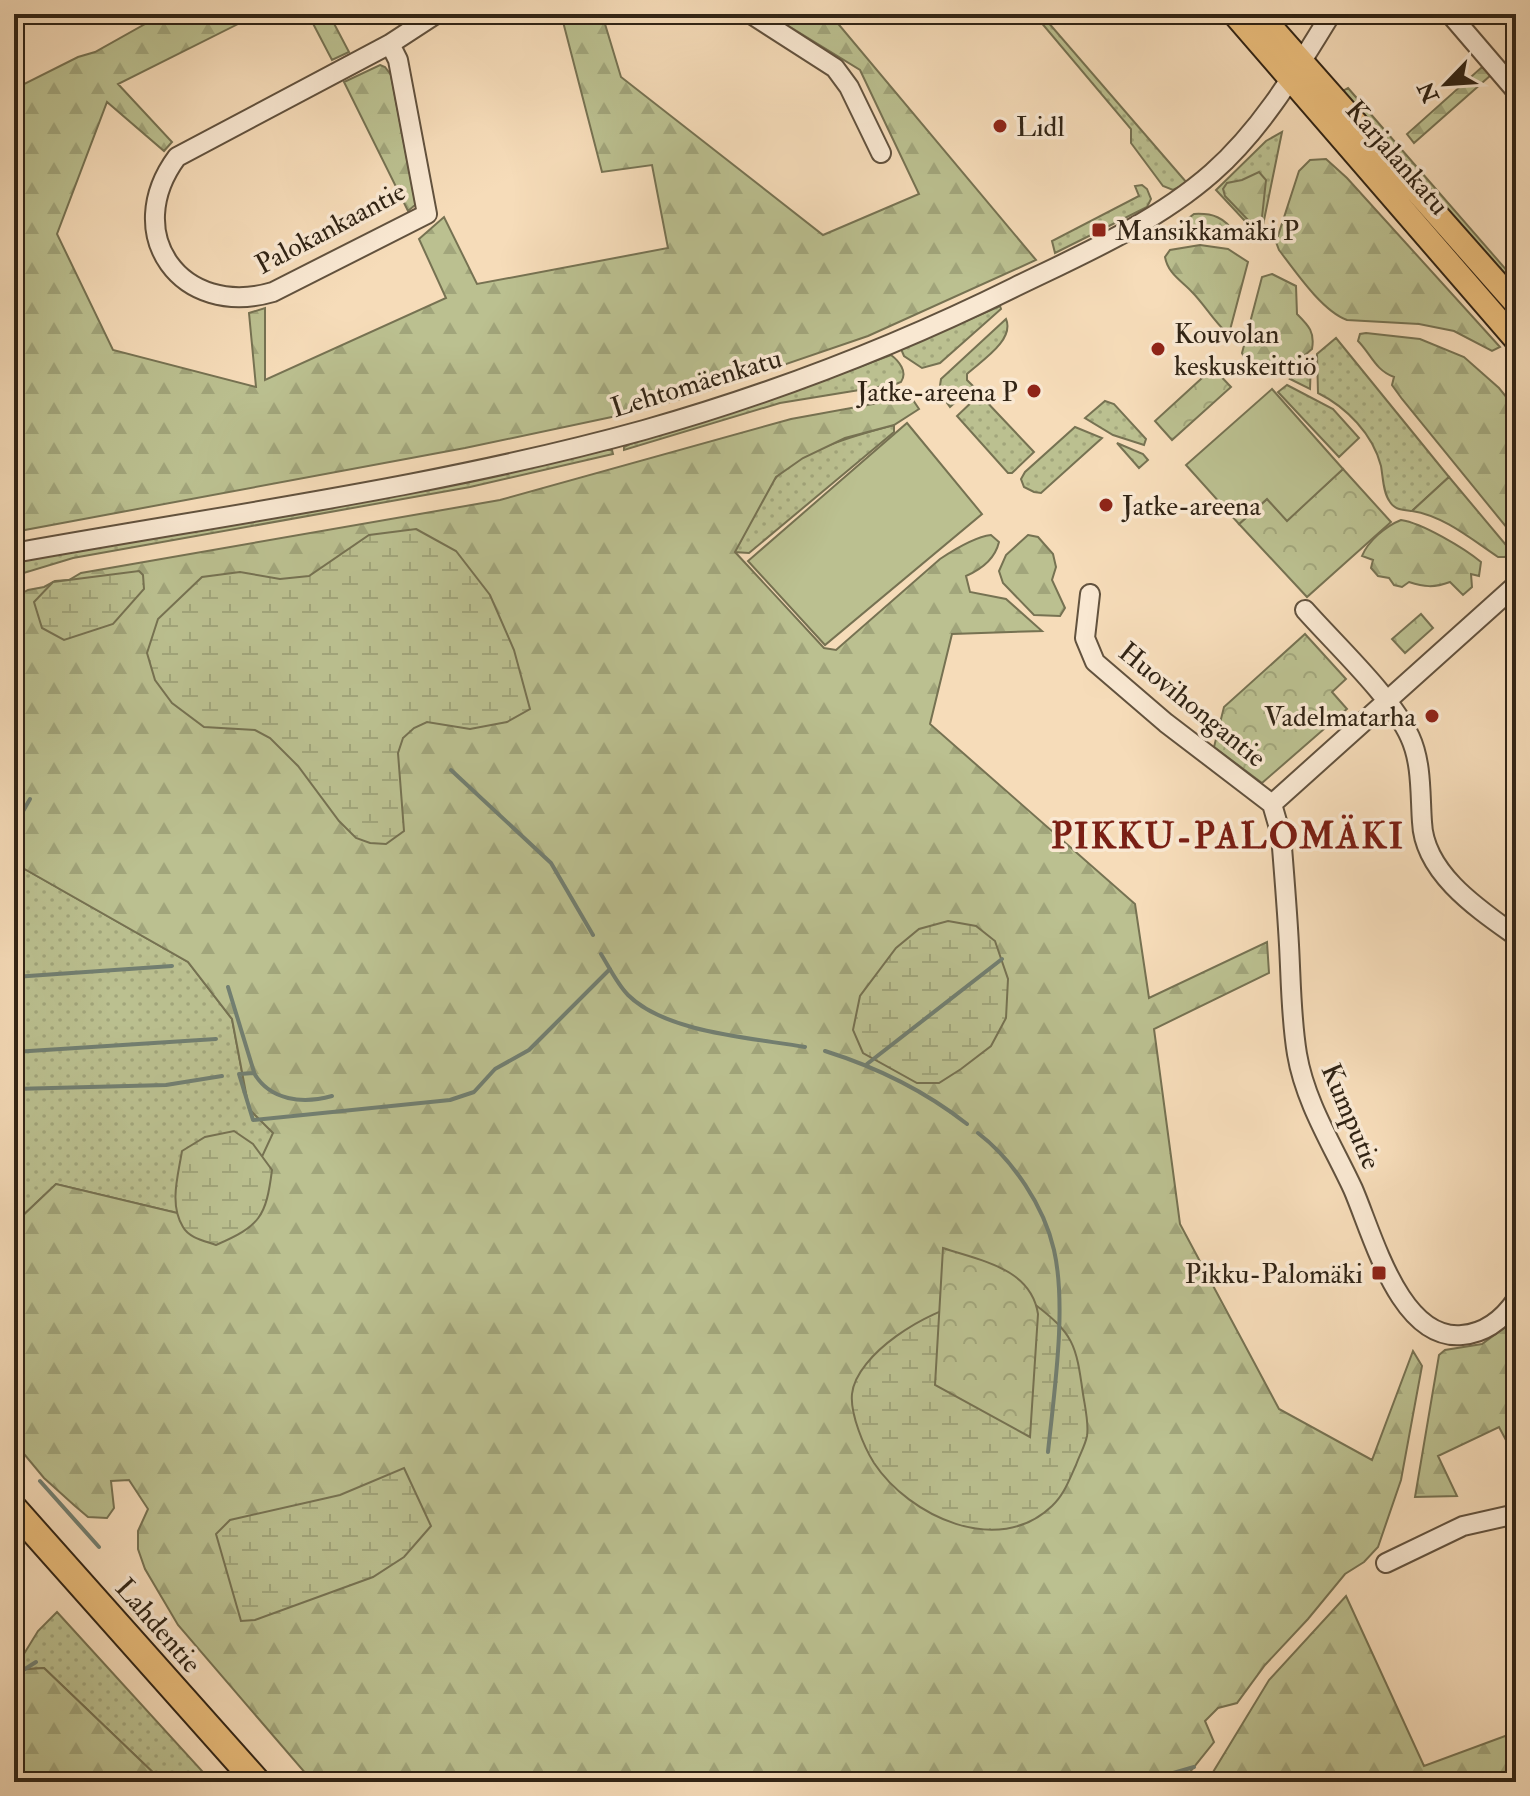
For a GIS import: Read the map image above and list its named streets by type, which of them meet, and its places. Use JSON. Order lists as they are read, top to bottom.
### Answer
{
  "streets": {
    "highway": ["Lahdentie"],
    "main road": ["Karjalankatu"],
    "street": [
      "Palokankaantie",
      "Lehtomäenkatu",
      "Huovihongantie",
      "Kumputie"
    ]
  },
  "crossings": [
    ["Karjalankatu", "Lehtomäenkatu"],
    ["Huovihongantie", "Kumputie"]
  ],
  "districts": ["PIKKU-PALOMÄKI"],
  "places": {
    "other": [
      "Lidl",
      "Kouvolan keskuskeittiö",
      "Jatke-areena P",
      "Jatke-areena",
      "Vadelmatarha"
    ],
    "transit": ["Mansikkamäki P", "Pikku-Palomäki"]
  },
  "north": "bottom left"
}
